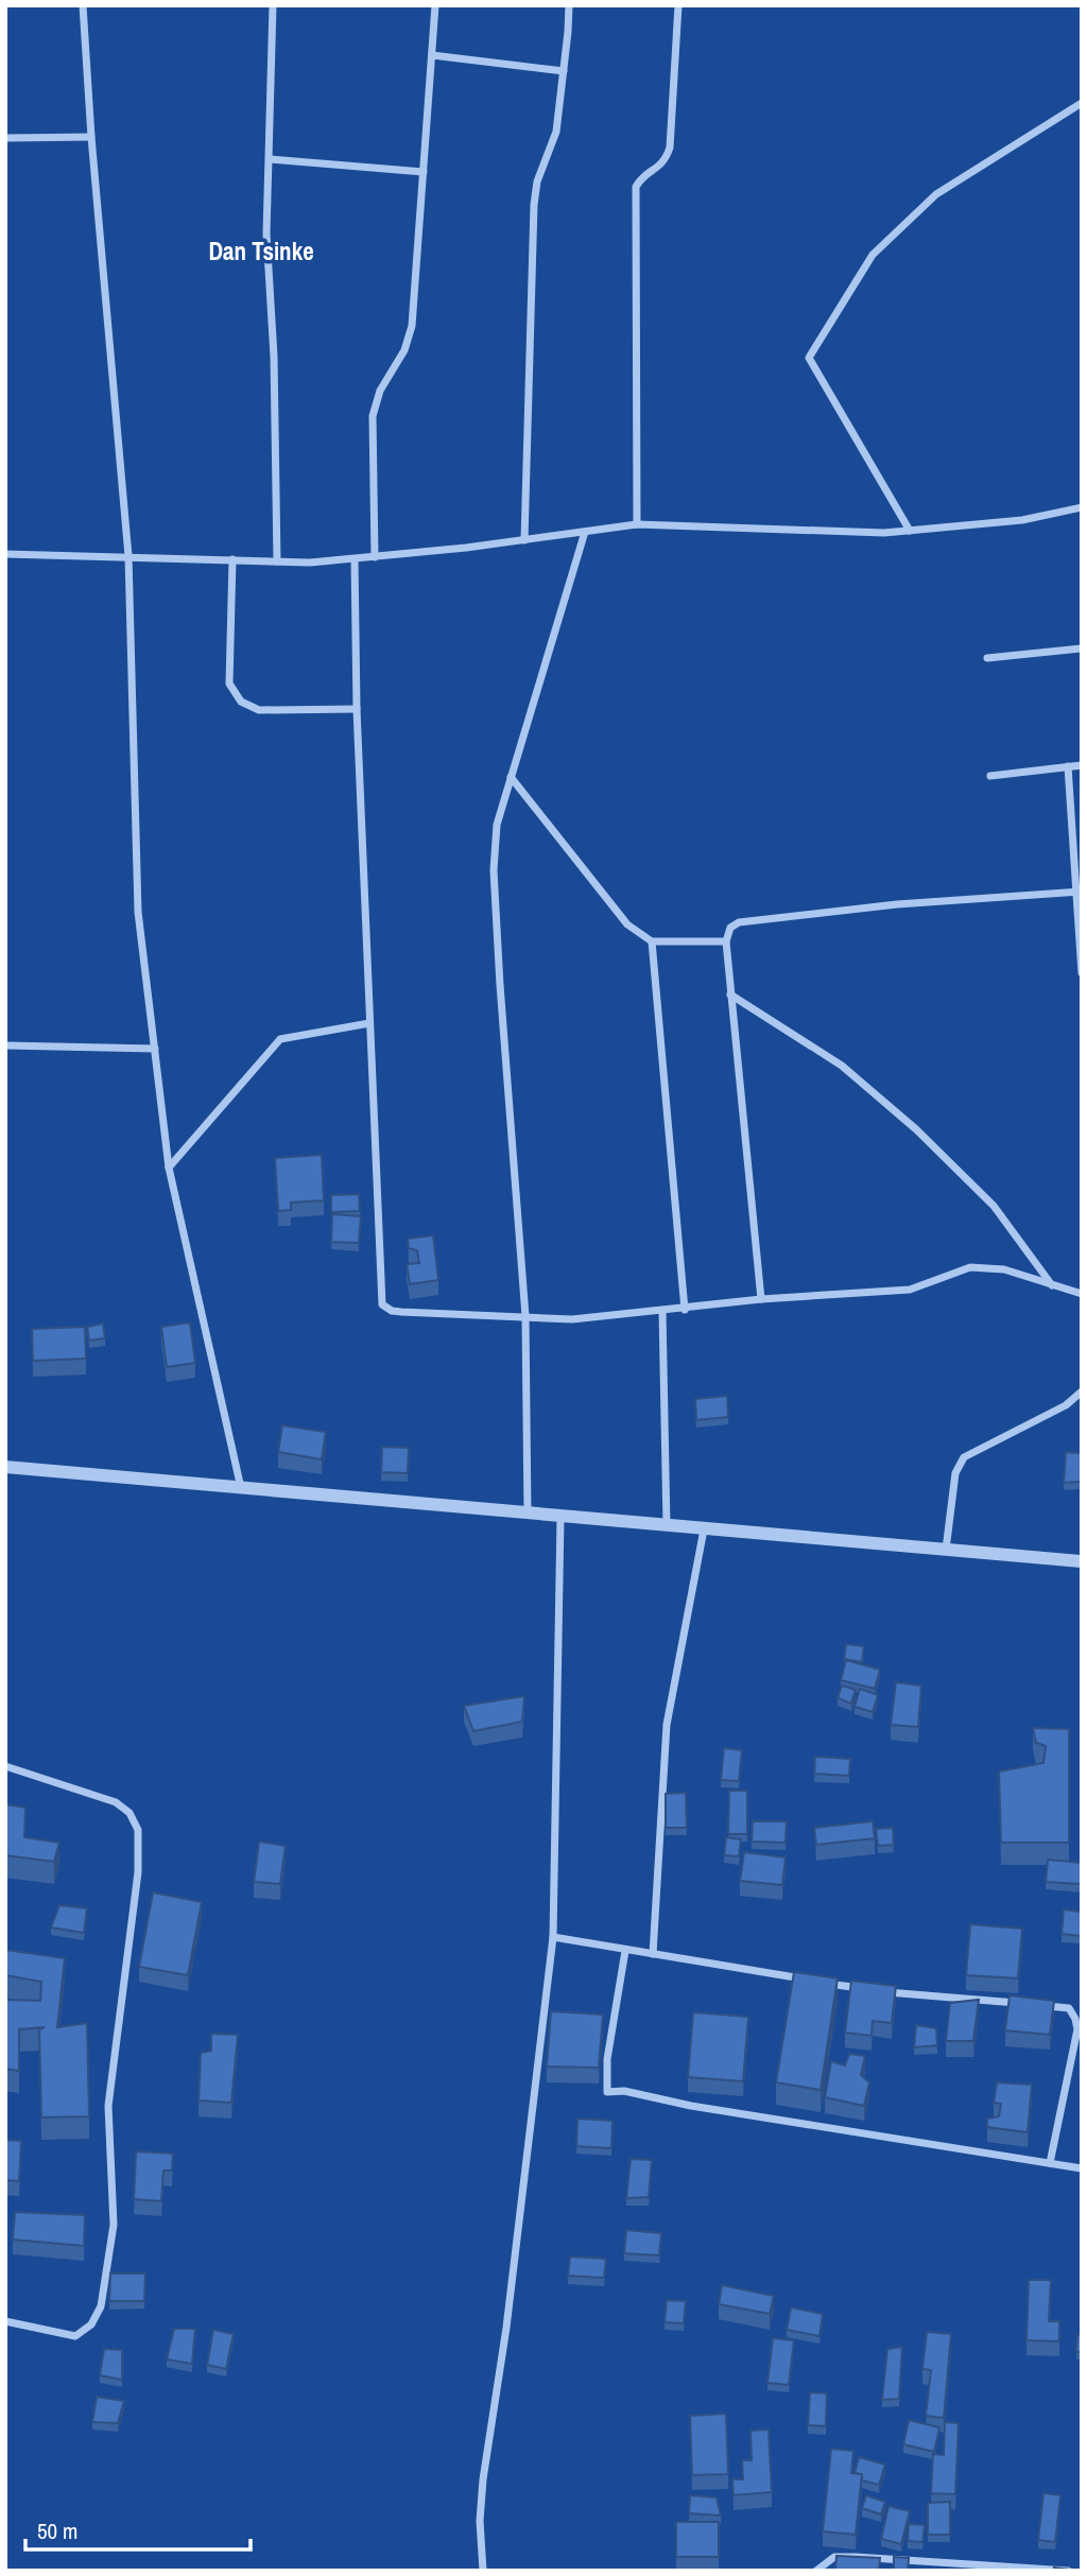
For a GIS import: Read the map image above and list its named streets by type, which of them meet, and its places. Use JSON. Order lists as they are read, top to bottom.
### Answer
{
  "districts": ["Dan Tsinke"],
  "scale_bar": "50 m"
}
